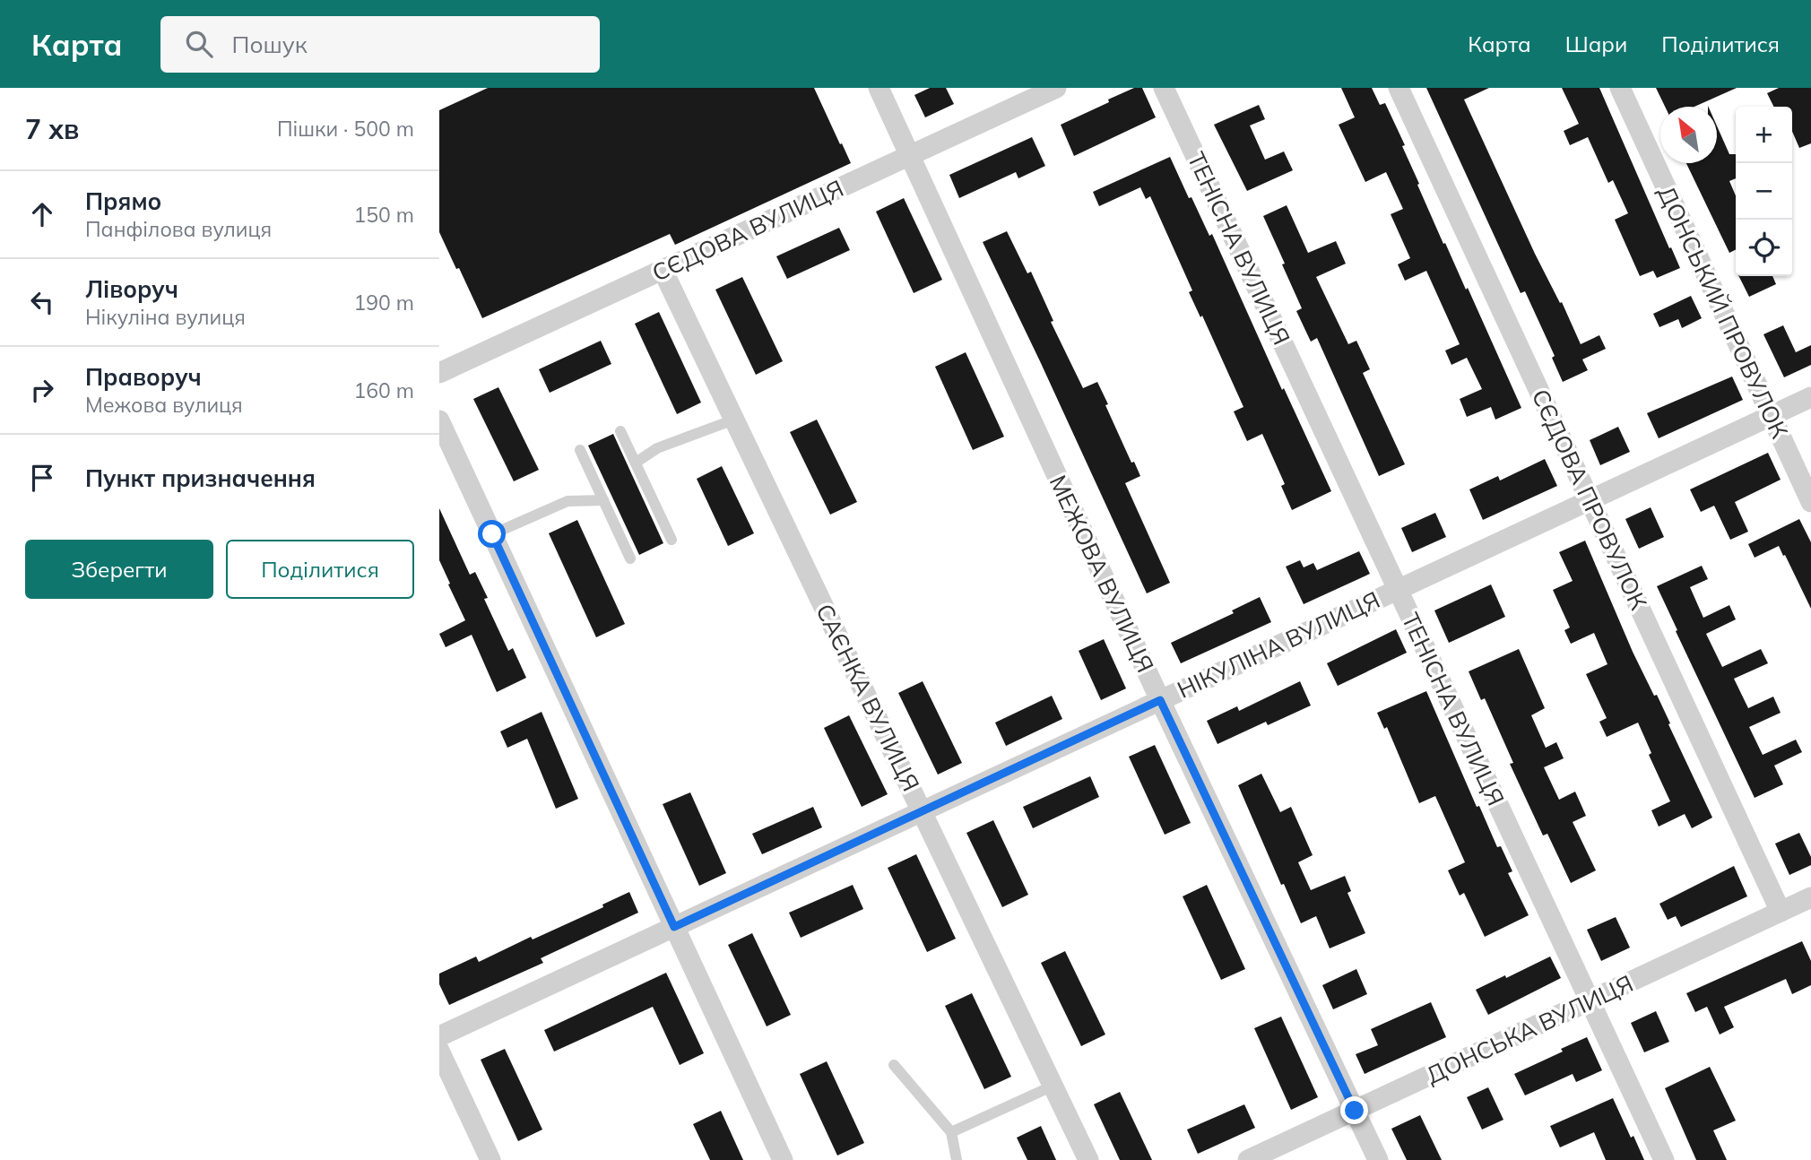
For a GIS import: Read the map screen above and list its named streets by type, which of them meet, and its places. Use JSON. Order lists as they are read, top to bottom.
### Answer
{
  "streets": {
    "street": [
      "СЄДОВА ВУЛИЦЯ",
      "ТЕНІСНА ВУЛИЦЯ",
      "ДОНСЬКИЙ ПРОВУЛОК",
      "СЄДОВА ПРОВУЛОК",
      "МЕЖОВА ВУЛИЦЯ",
      "НІКУЛІНА ВУЛИЦЯ",
      "САЄНКА ВУЛИЦЯ",
      "ДОНСЬКА ВУЛИЦЯ"
    ]
  },
  "crossings": [
    ["СЄДОВА ВУЛИЦЯ", "МЕЖОВА ВУЛИЦЯ"],
    ["СЄДОВА ВУЛИЦЯ", "САЄНКА ВУЛИЦЯ"],
    ["ТЕНІСНА ВУЛИЦЯ", "НІКУЛІНА ВУЛИЦЯ"],
    ["ТЕНІСНА ВУЛИЦЯ", "ДОНСЬКА ВУЛИЦЯ"],
    ["ДОНСЬКИЙ ПРОВУЛОК", "НІКУЛІНА ВУЛИЦЯ"],
    ["СЄДОВА ПРОВУЛОК", "НІКУЛІНА ВУЛИЦЯ"],
    ["СЄДОВА ПРОВУЛОК", "ДОНСЬКА ВУЛИЦЯ"],
    ["МЕЖОВА ВУЛИЦЯ", "НІКУЛІНА ВУЛИЦЯ"],
    ["МЕЖОВА ВУЛИЦЯ", "ДОНСЬКА ВУЛИЦЯ"],
    ["НІКУЛІНА ВУЛИЦЯ", "САЄНКА ВУЛИЦЯ"]
  ],
  "north": "top left",
  "page": {
    "header": "Карта",
    "search": "Пошук",
    "nav": ["Карта", "Шари", "Поділитися"],
    "heading": ["7 хв", "Пішки · 500 m"],
    "map_buttons": ["+", "−"],
    "list": [
      ["Прямо", "Панфілова вулиця", "150 m"],
      ["Ліворуч", "Нікуліна вулиця", "190 m"],
      ["Праворуч", "Межова вулиця", "160 m"],
      "Пункт призначення"
    ],
    "buttons": ["Зберегти", "Поділитися"]
  }
}
